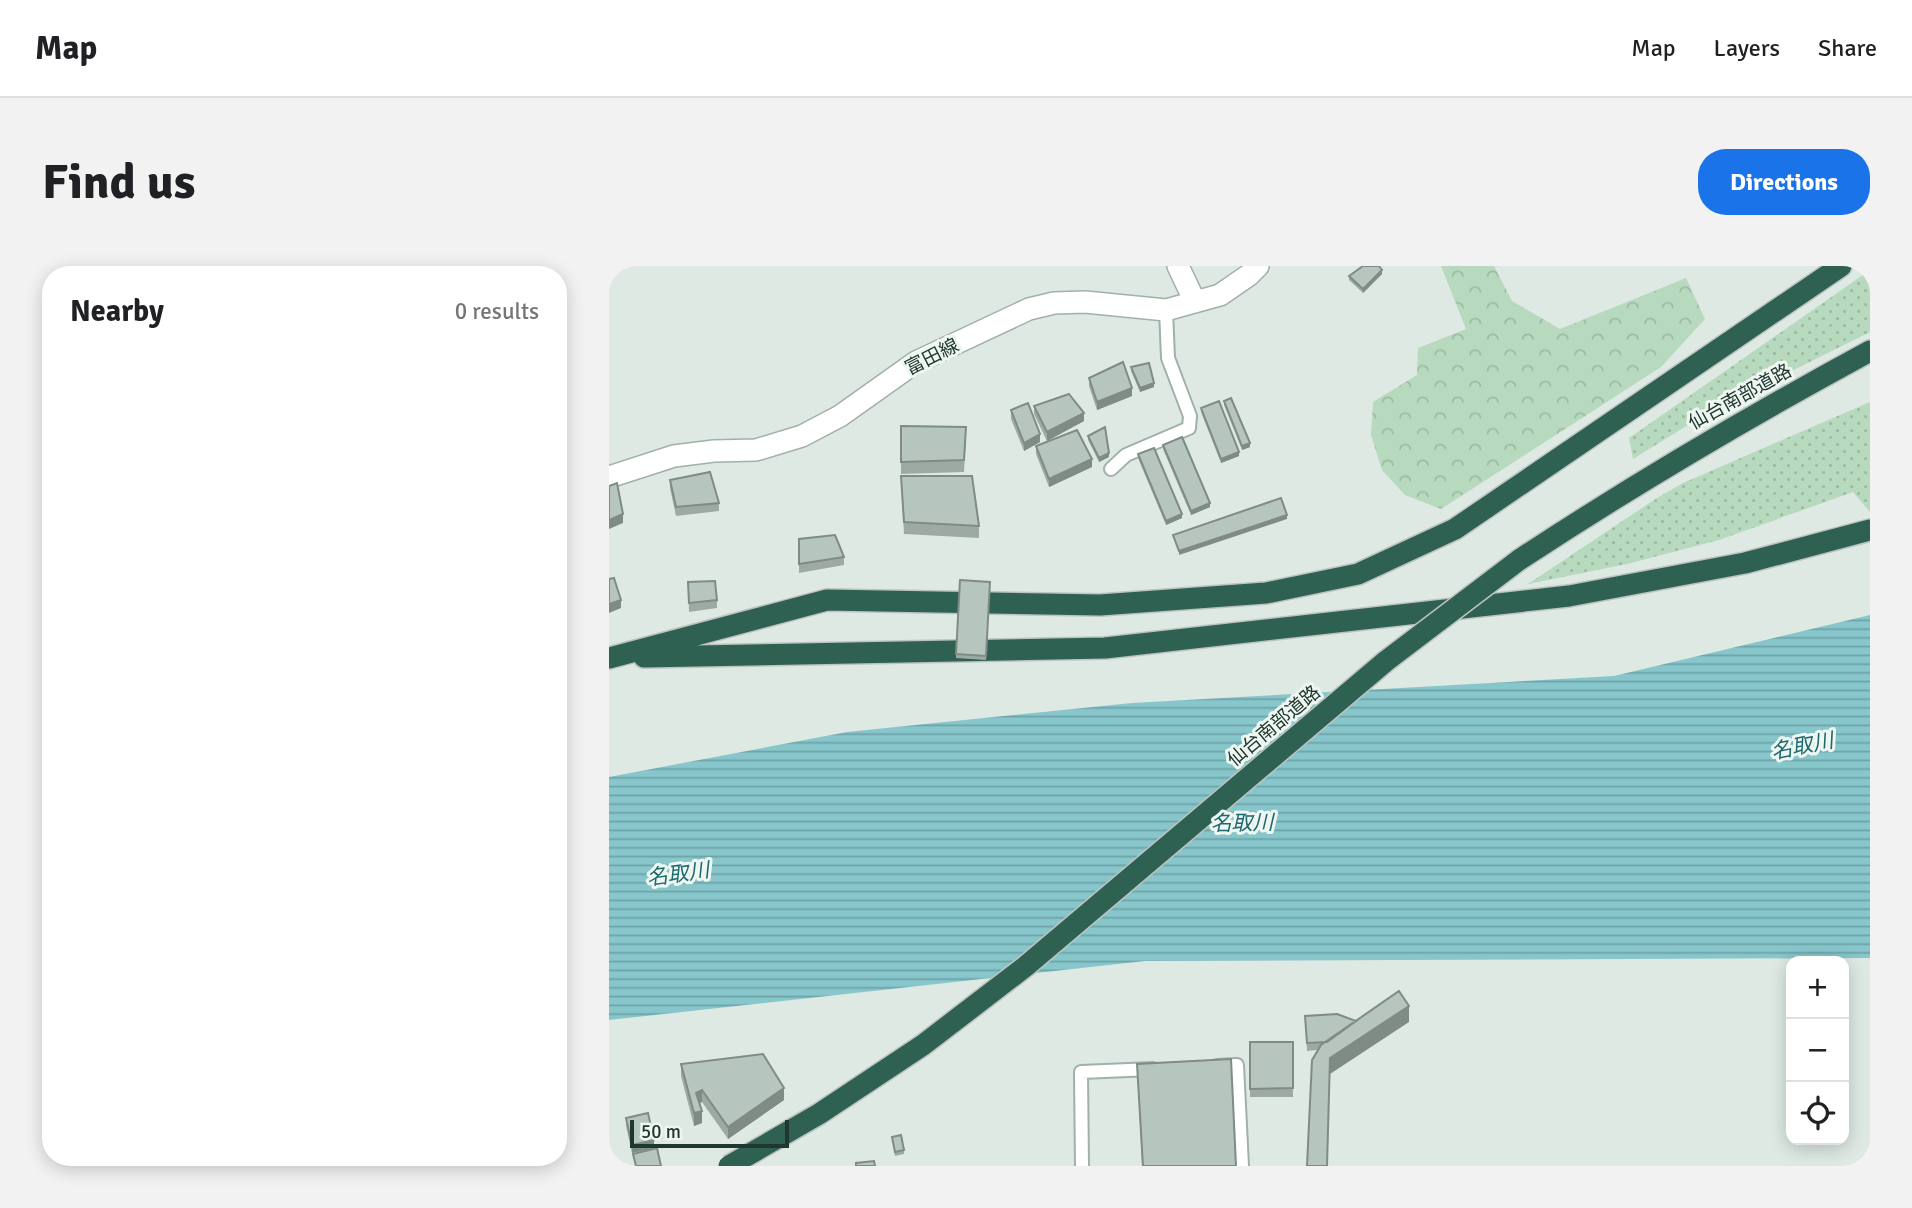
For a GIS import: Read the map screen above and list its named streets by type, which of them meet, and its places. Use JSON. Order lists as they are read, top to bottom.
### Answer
{
  "streets": {
    "highway": ["仙台南部道路"],
    "street": ["富田線"]
  },
  "water": ["名取川"],
  "scale_bar": "50 m",
  "page": {
    "header": "Map",
    "nav": ["Map", "Layers", "Share"],
    "buttons": "Directions",
    "title": "Find us",
    "heading": ["Nearby", "0 results"],
    "map_buttons": ["+", "−"],
    "scale": "50 m"
  }
}
